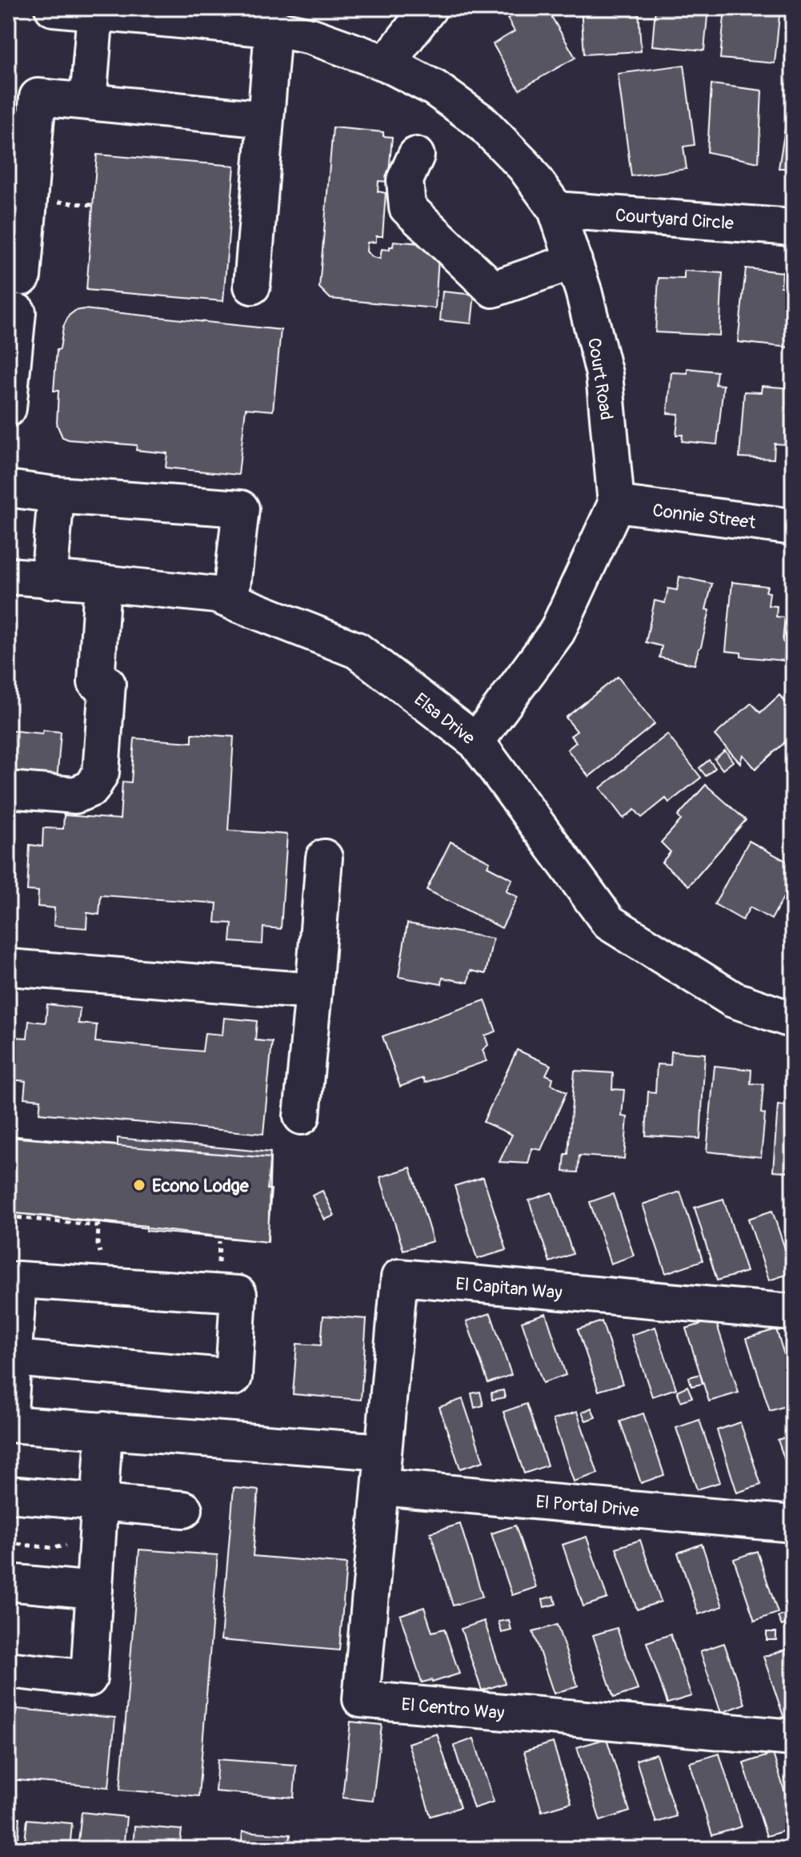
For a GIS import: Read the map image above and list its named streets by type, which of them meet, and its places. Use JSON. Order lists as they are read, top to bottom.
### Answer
{
  "streets": {
    "street": [
      "Courtyard Circle",
      "Court Road",
      "Connie Street",
      "Elsa Drive",
      "El Capitan Way",
      "El Portal Drive",
      "El Centro Way"
    ]
  },
  "crossings": [
    ["Courtyard Circle", "Court Road"],
    ["Court Road", "Connie Street"],
    ["El Capitan Way", "El Centro Way"],
    ["El Portal Drive", "El Centro Way"]
  ],
  "places": ["Econo Lodge"]
}
